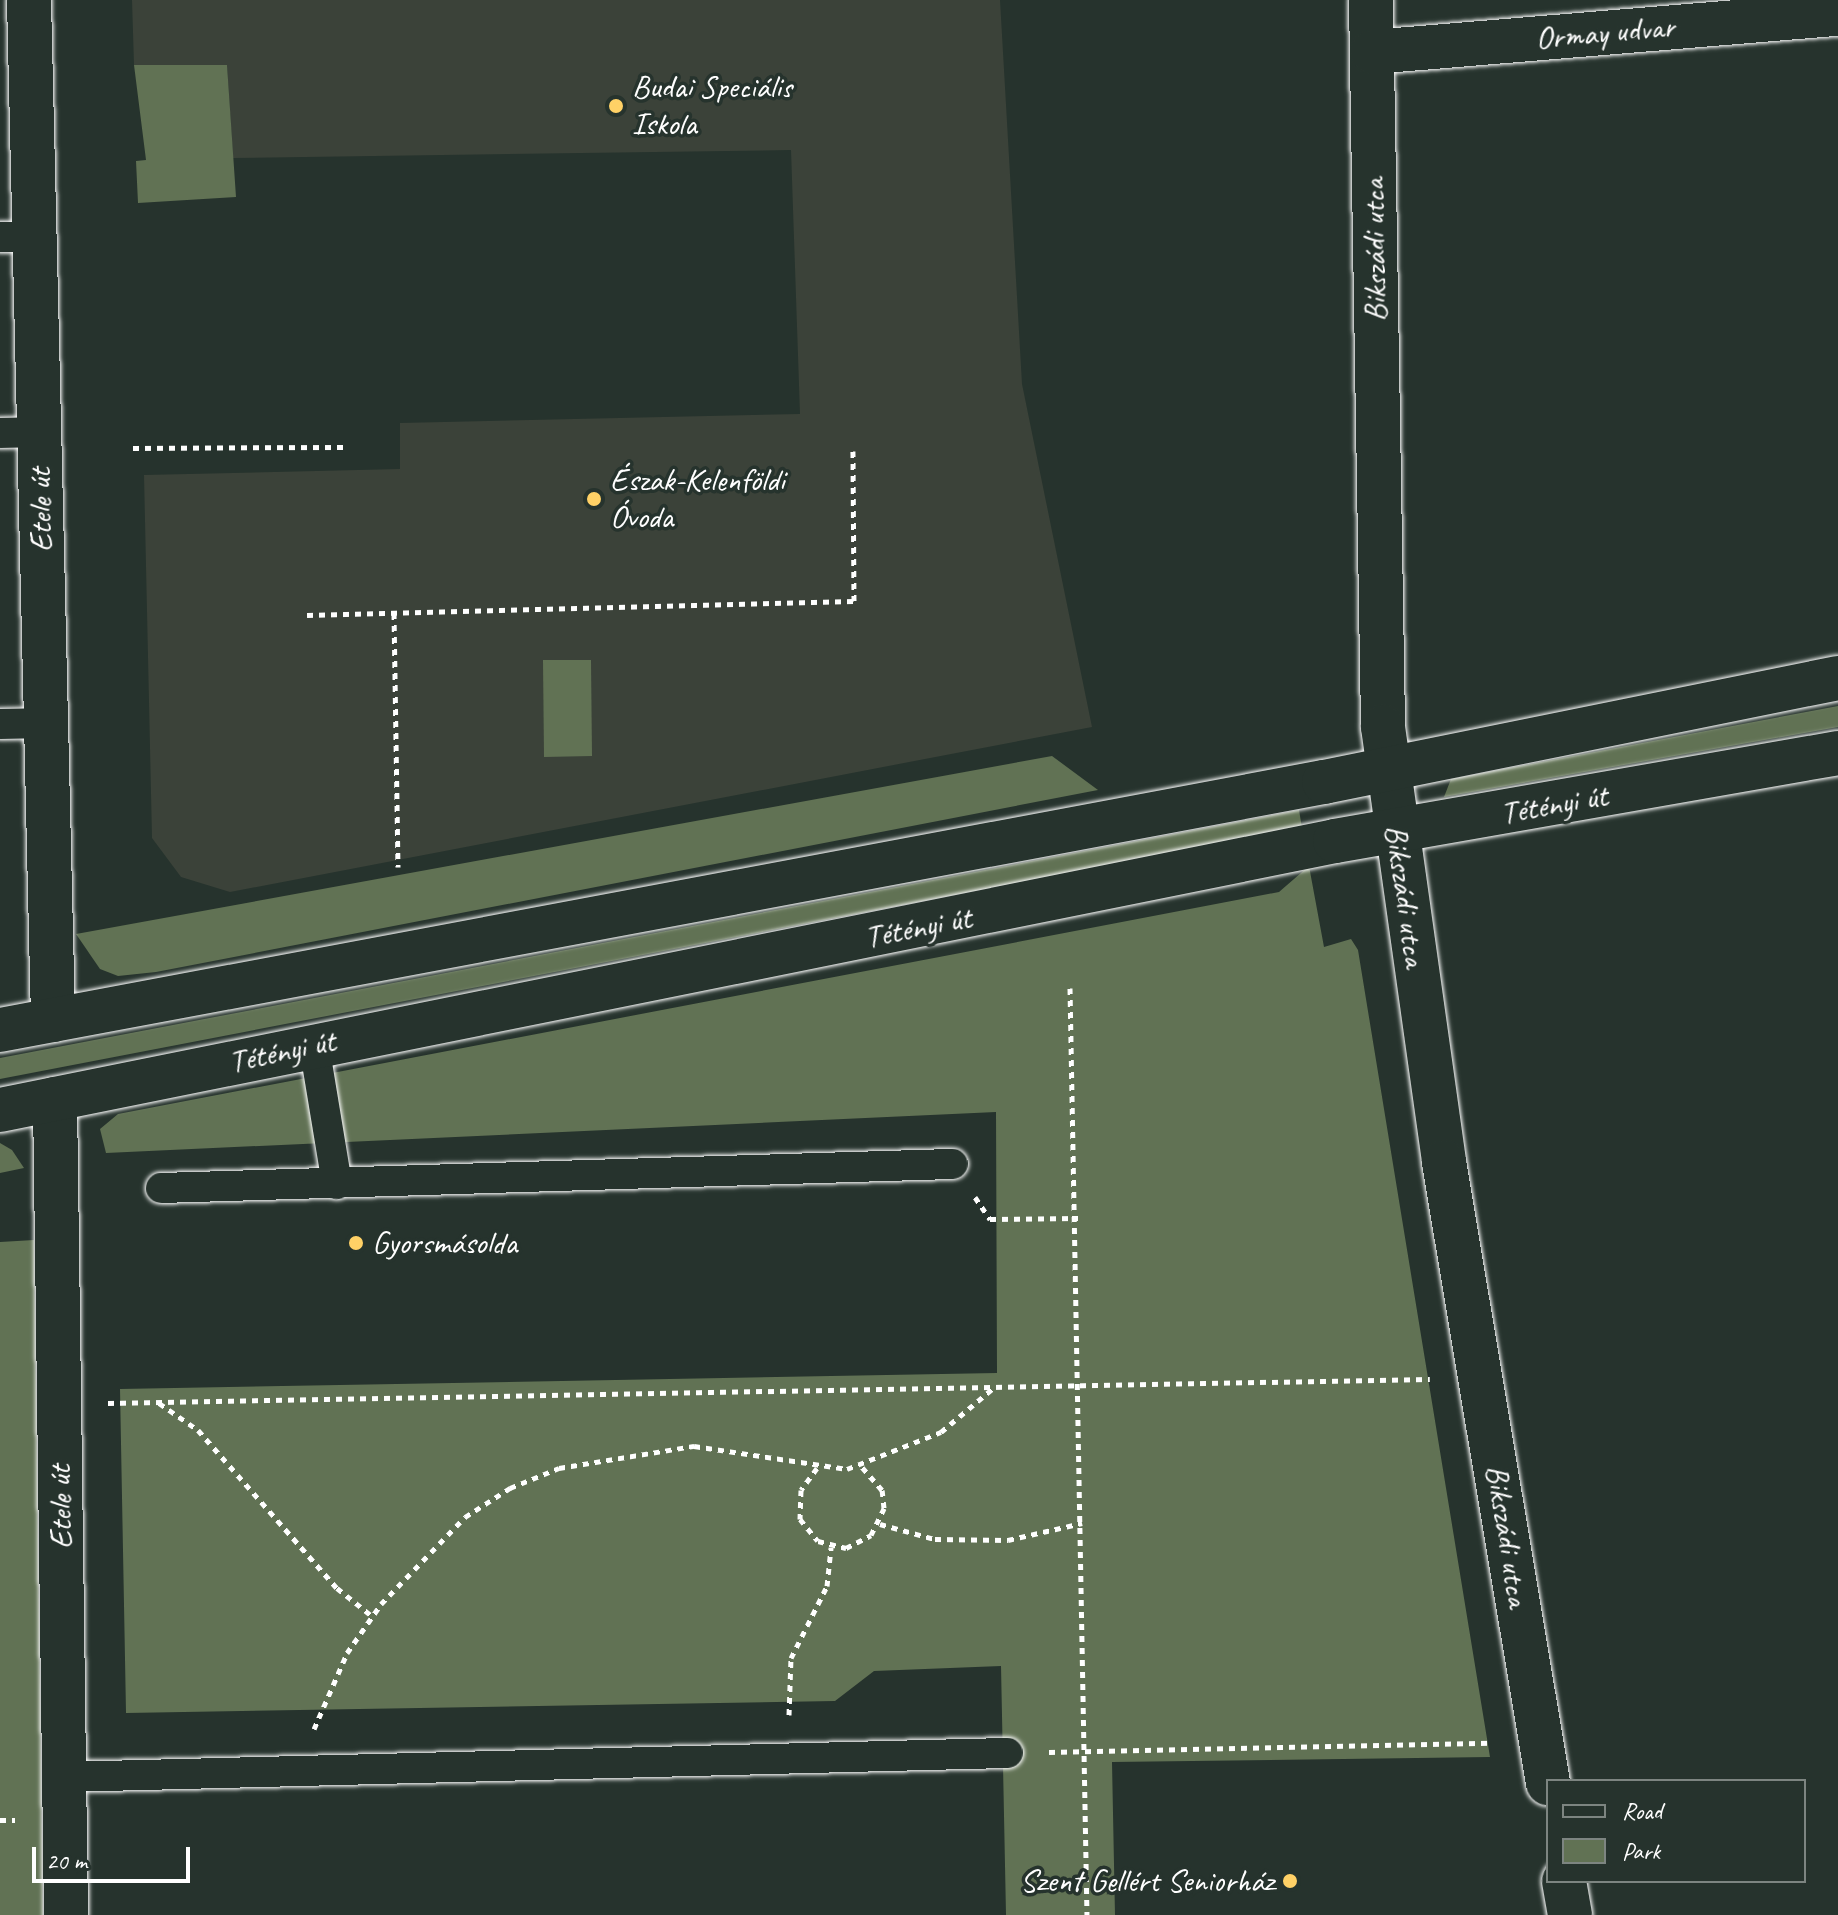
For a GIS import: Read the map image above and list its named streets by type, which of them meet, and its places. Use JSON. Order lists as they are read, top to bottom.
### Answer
{
  "streets": {
    "street": [
      "Ormay udvar",
      "Bikszádi utca",
      "Etele út",
      "Tétényi út"
    ]
  },
  "crossings": [
    ["Ormay udvar", "Bikszádi utca"],
    ["Bikszádi utca", "Tétényi út"],
    ["Etele út", "Tétényi út"]
  ],
  "places": [
    "Budai Speciális Iskola",
    "Észak-Kelenföldi Óvoda",
    "Gyorsmásolda",
    "Szent Gellért Seniorház"
  ],
  "legend": ["Road", "Park"],
  "scale_bar": "20 m"
}
